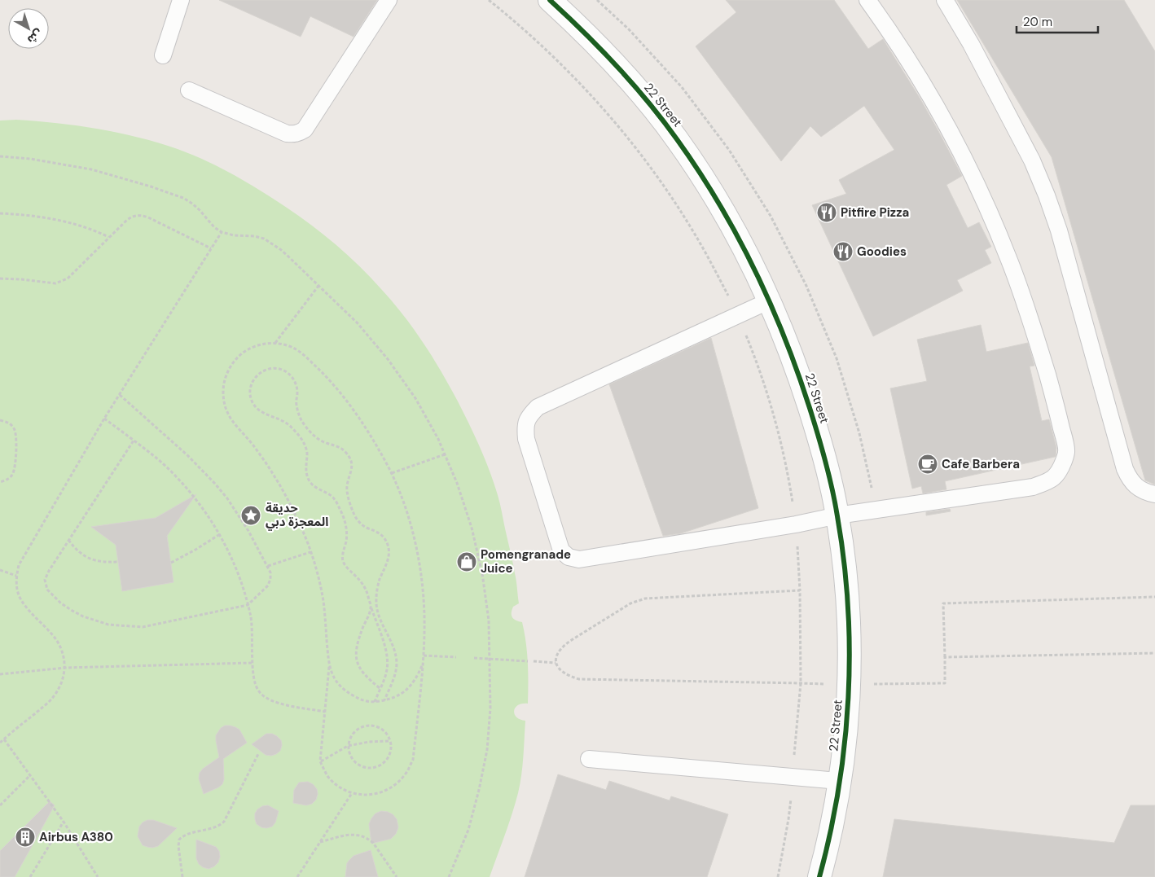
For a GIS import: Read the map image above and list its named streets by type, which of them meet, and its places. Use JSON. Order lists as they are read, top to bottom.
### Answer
{
  "streets": {
    "street": ["22 Street"]
  },
  "places": {
    "restaurant": ["Pitfire Pizza", "Goodies"],
    "cafe": ["Cafe Barbera"],
    "place": ["حديقة المعجزة دبي"],
    "shop": ["Pomengranade Juice"],
    "building": ["Airbus A380"]
  },
  "scale_bar": "20 m",
  "north": "bottom right"
}
